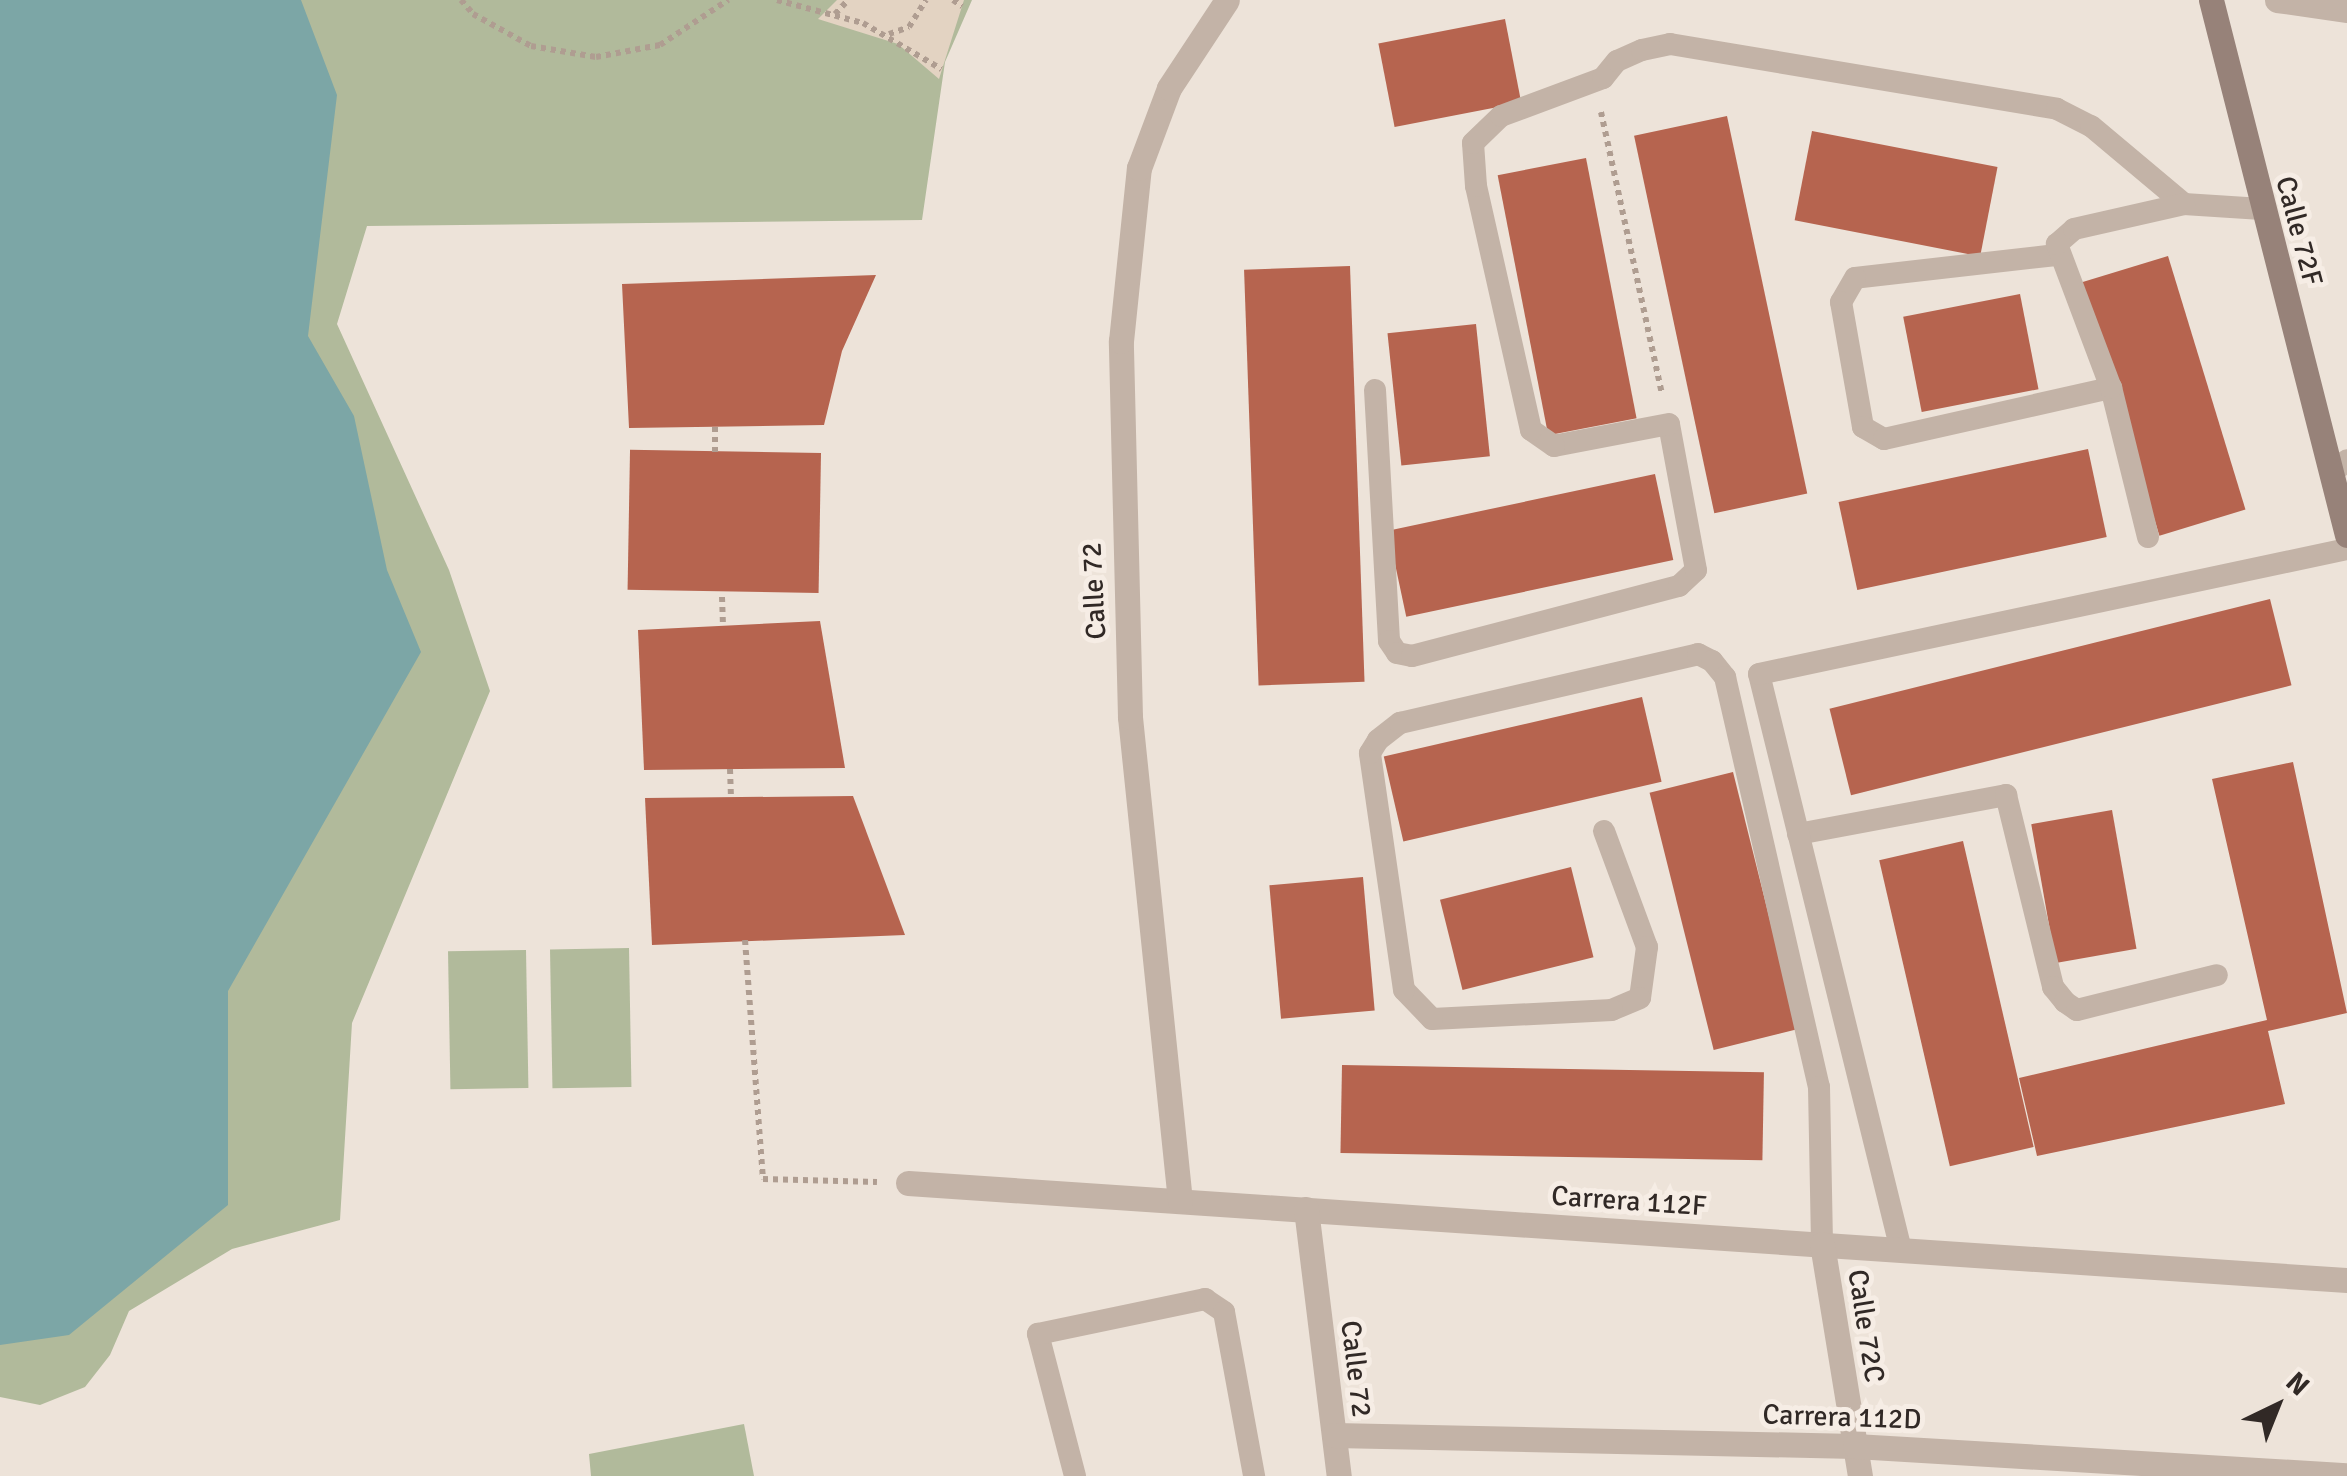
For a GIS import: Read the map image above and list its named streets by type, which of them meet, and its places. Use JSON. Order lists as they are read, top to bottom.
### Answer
{
  "streets": {
    "street": [
      "Calle 72F",
      "Calle 72",
      "Carrera 112F",
      "Calle 72C",
      "Carrera 112D"
    ]
  },
  "crossings": [
    ["Calle 72", "Carrera 112F"],
    ["Calle 72", "Carrera 112D"],
    ["Carrera 112F", "Calle 72C"],
    ["Calle 72C", "Carrera 112D"]
  ],
  "north": "top right"
}
